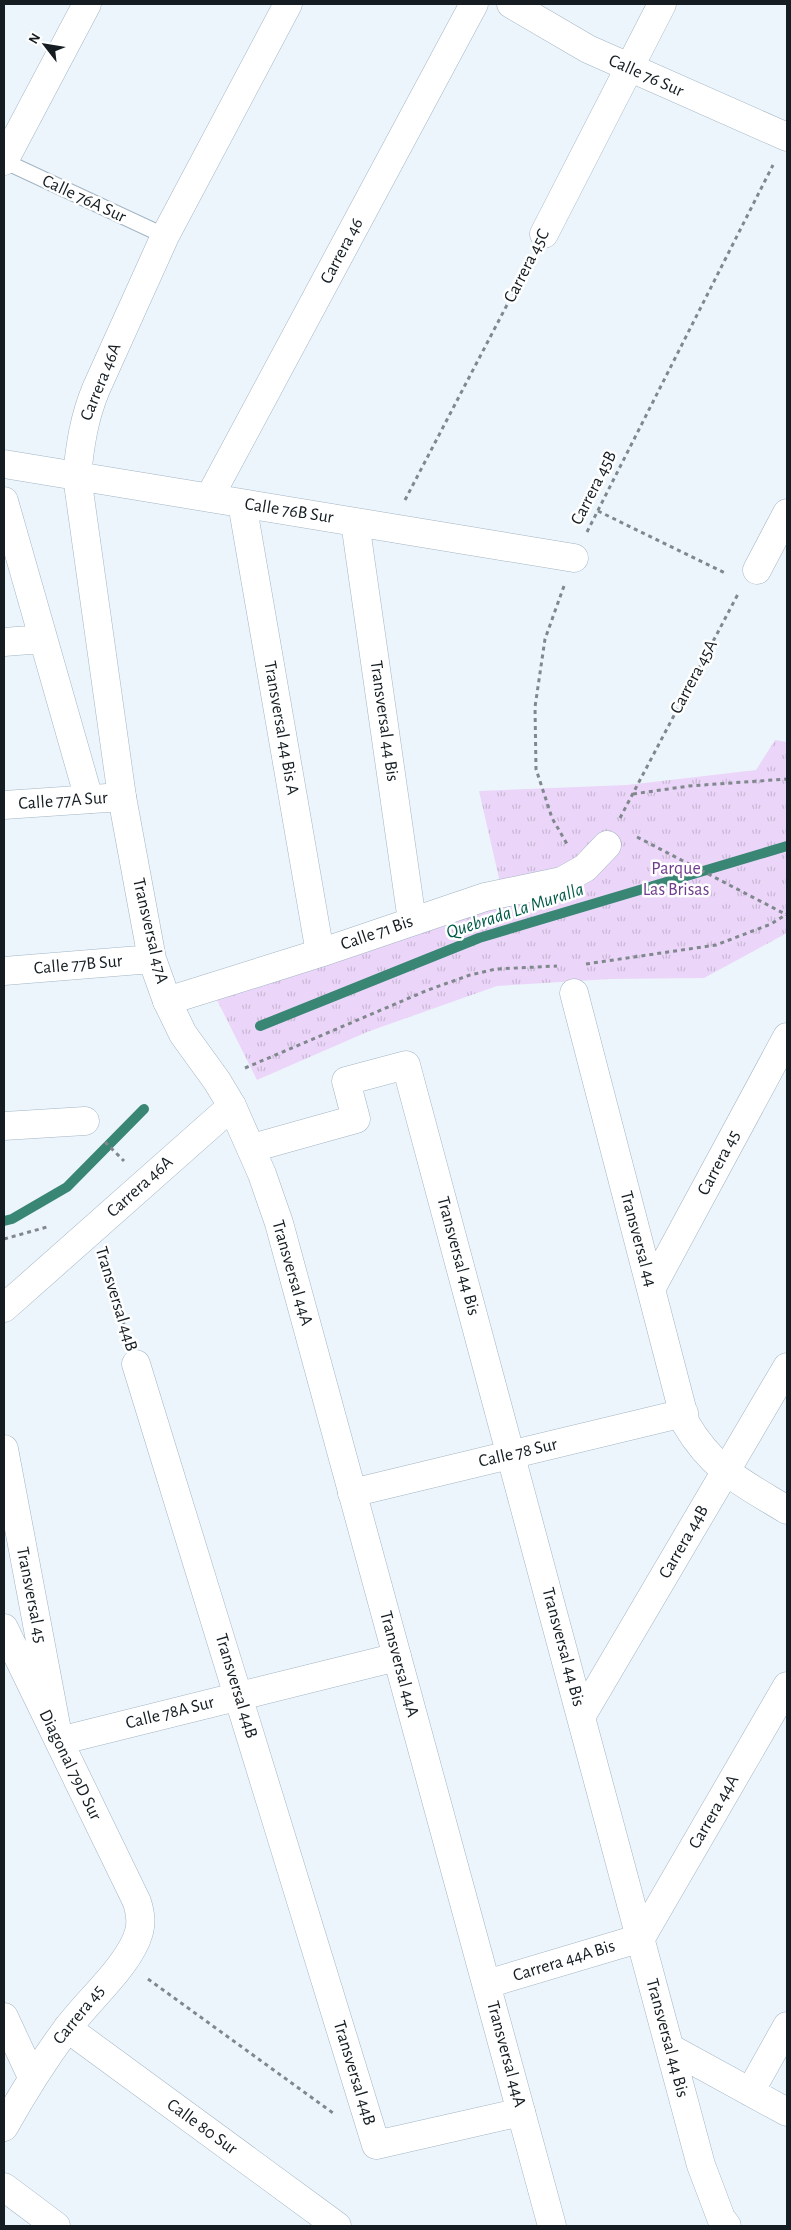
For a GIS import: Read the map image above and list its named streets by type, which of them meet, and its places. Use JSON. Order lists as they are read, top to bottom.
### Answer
{
  "streets": {
    "street": [
      "Calle 76 Sur",
      "Carrera 46",
      "Carrera 45C",
      "Carrera 46A",
      "Calle 76B Sur",
      "Transversal 44 Bis",
      "Transversal 44 Bis A",
      "Calle 77A Sur",
      "Transversal 47A",
      "Calle 71 Bis",
      "Calle 77B Sur",
      "Carrera 45",
      "Transversal 44",
      "Transversal 44A",
      "Transversal 44B",
      "Calle 78 Sur",
      "Carrera 44B",
      "Transversal 45",
      "Calle 78A Sur",
      "Diagonal 79D Sur",
      "Carrera 44A",
      "Carrera 44A Bis",
      "Calle 80 Sur"
    ],
    "lane": ["Calle 76A Sur"],
    "path": ["Carrera 45B", "Carrera 45A"]
  },
  "crossings": [
    ["Calle 76 Sur", "Carrera 45C"],
    ["Calle 76A Sur", "Carrera 46A"],
    ["Carrera 46", "Calle 76B Sur"],
    ["Carrera 45C", "Calle 76B Sur"],
    ["Carrera 46A", "Calle 76B Sur"],
    ["Carrera 46A", "Calle 77A Sur"],
    ["Carrera 46A", "Transversal 47A"],
    ["Carrera 46A", "Transversal 44A"],
    ["Carrera 46A", "Transversal 44B"],
    ["Carrera 45B", "Calle 76B Sur"],
    ["Carrera 45B", "Calle 71 Bis"],
    ["Calle 76B Sur", "Transversal 44 Bis"],
    ["Calle 76B Sur", "Transversal 44 Bis A"],
    ["Carrera 45A", "Calle 71 Bis"],
    ["Transversal 44 Bis", "Calle 71 Bis"],
    ["Transversal 44 Bis", "Transversal 44A"],
    ["Transversal 44 Bis", "Calle 78 Sur"],
    ["Transversal 44 Bis", "Carrera 44B"],
    ["Transversal 44 Bis", "Carrera 44A"],
    ["Transversal 44 Bis", "Carrera 44A Bis"],
    ["Transversal 44 Bis A", "Calle 71 Bis"],
    ["Calle 77A Sur", "Transversal 47A"],
    ["Transversal 47A", "Calle 71 Bis"],
    ["Transversal 47A", "Calle 77B Sur"],
    ["Transversal 47A", "Transversal 44A"],
    ["Carrera 45", "Transversal 44"],
    ["Carrera 45", "Diagonal 79D Sur"],
    ["Carrera 45", "Calle 80 Sur"],
    ["Transversal 44", "Calle 78 Sur"],
    ["Transversal 44", "Carrera 44B"],
    ["Transversal 44A", "Transversal 44B"],
    ["Transversal 44A", "Calle 78 Sur"],
    ["Transversal 44A", "Calle 78A Sur"],
    ["Transversal 44A", "Carrera 44A Bis"],
    ["Transversal 44B", "Calle 78A Sur"],
    ["Transversal 45", "Calle 78A Sur"],
    ["Transversal 45", "Diagonal 79D Sur"],
    ["Calle 78A Sur", "Diagonal 79D Sur"],
    ["Carrera 44A", "Carrera 44A Bis"]
  ],
  "water": ["Quebrada La Muralla"],
  "parks": ["Parque Las Brisas"],
  "north": "top left"
}
